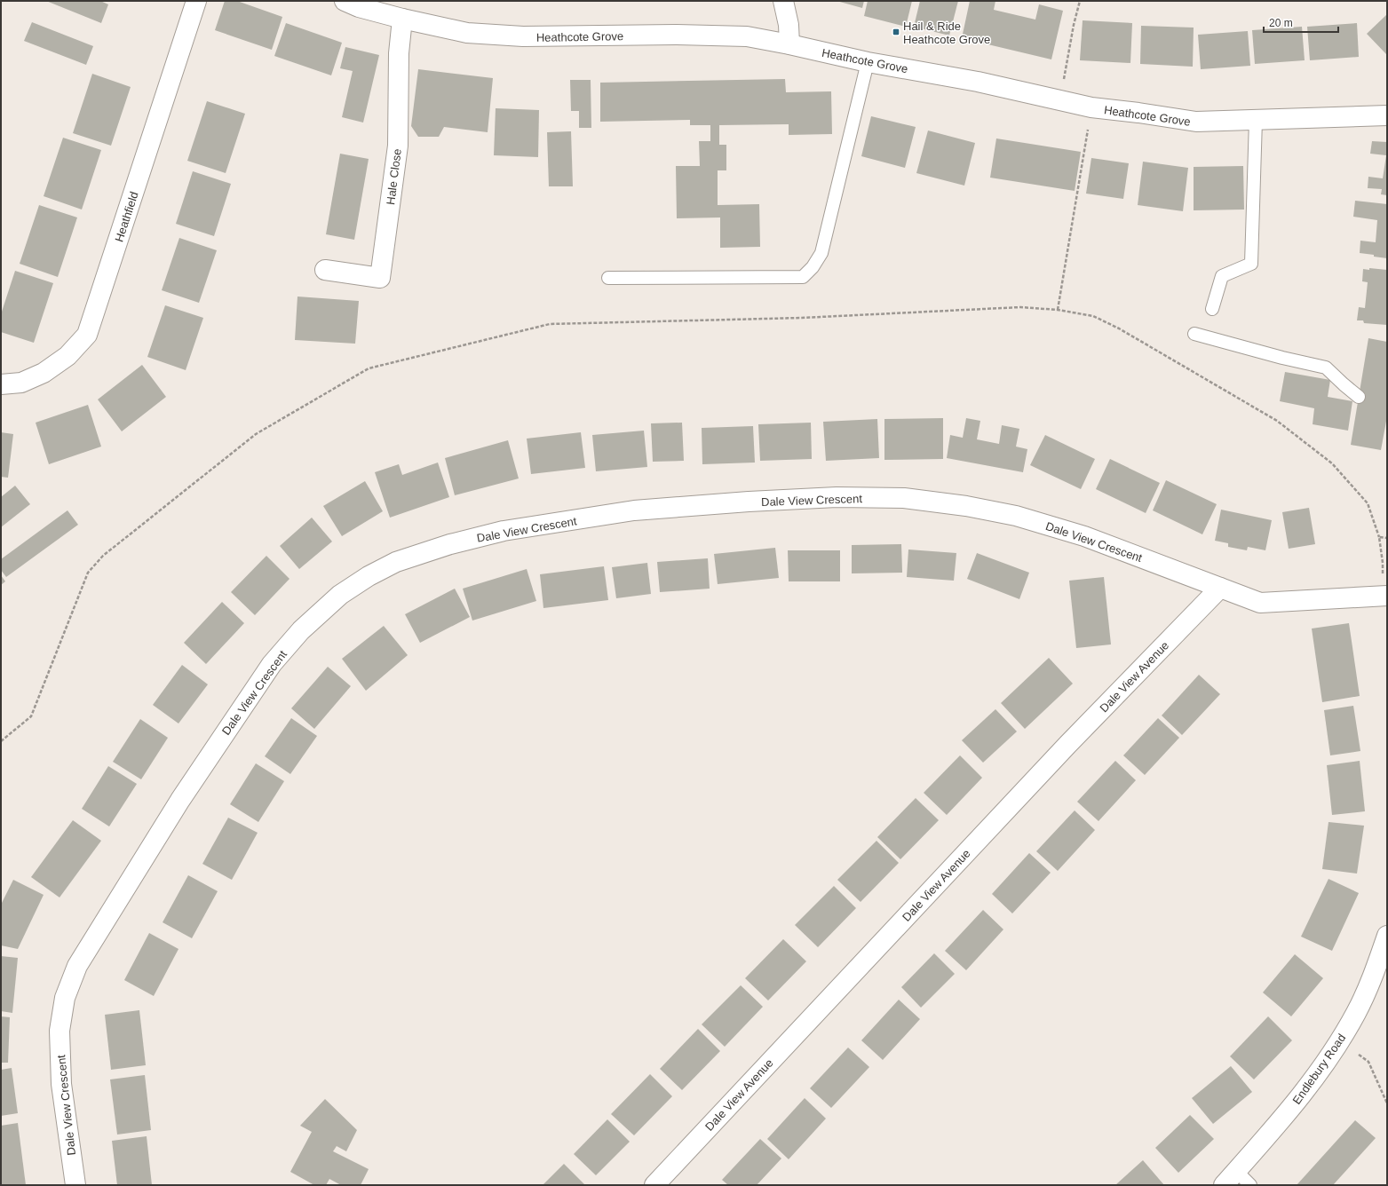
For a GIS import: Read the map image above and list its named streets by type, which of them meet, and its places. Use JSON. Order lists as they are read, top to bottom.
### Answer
{
  "streets": {
    "street": [
      "Heathcote Grove",
      "Hale Close",
      "Heathfield",
      "Dale View Crescent",
      "Dale View Avenue",
      "Endlebury Road"
    ]
  },
  "crossings": [
    ["Heathcote Grove", "Hale Close"],
    ["Dale View Crescent", "Dale View Avenue"]
  ],
  "places": {
    "transit": ["Hail & Ride Heathcote Grove"]
  },
  "scale_bar": "20 m"
}
